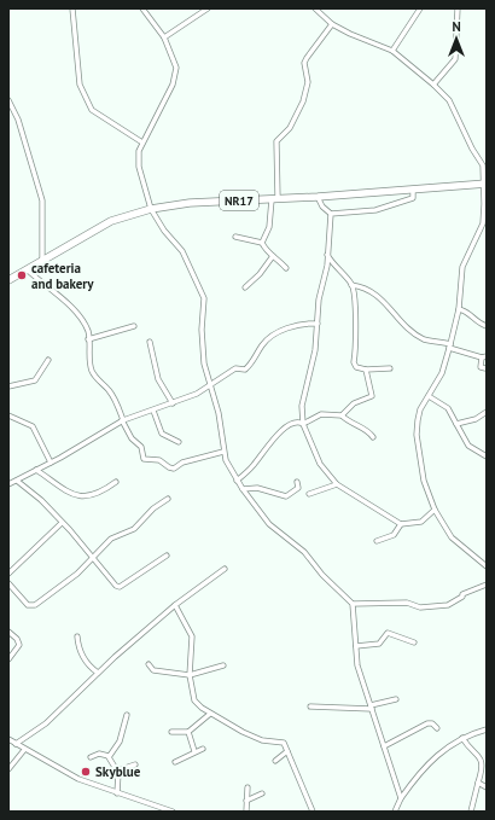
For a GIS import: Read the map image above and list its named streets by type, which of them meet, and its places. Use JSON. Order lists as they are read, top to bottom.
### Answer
{
  "streets": {
    "main road": ["NR17"]
  },
  "places": ["cafeteria and bakery", "Skyblue"],
  "north": "top"
}
